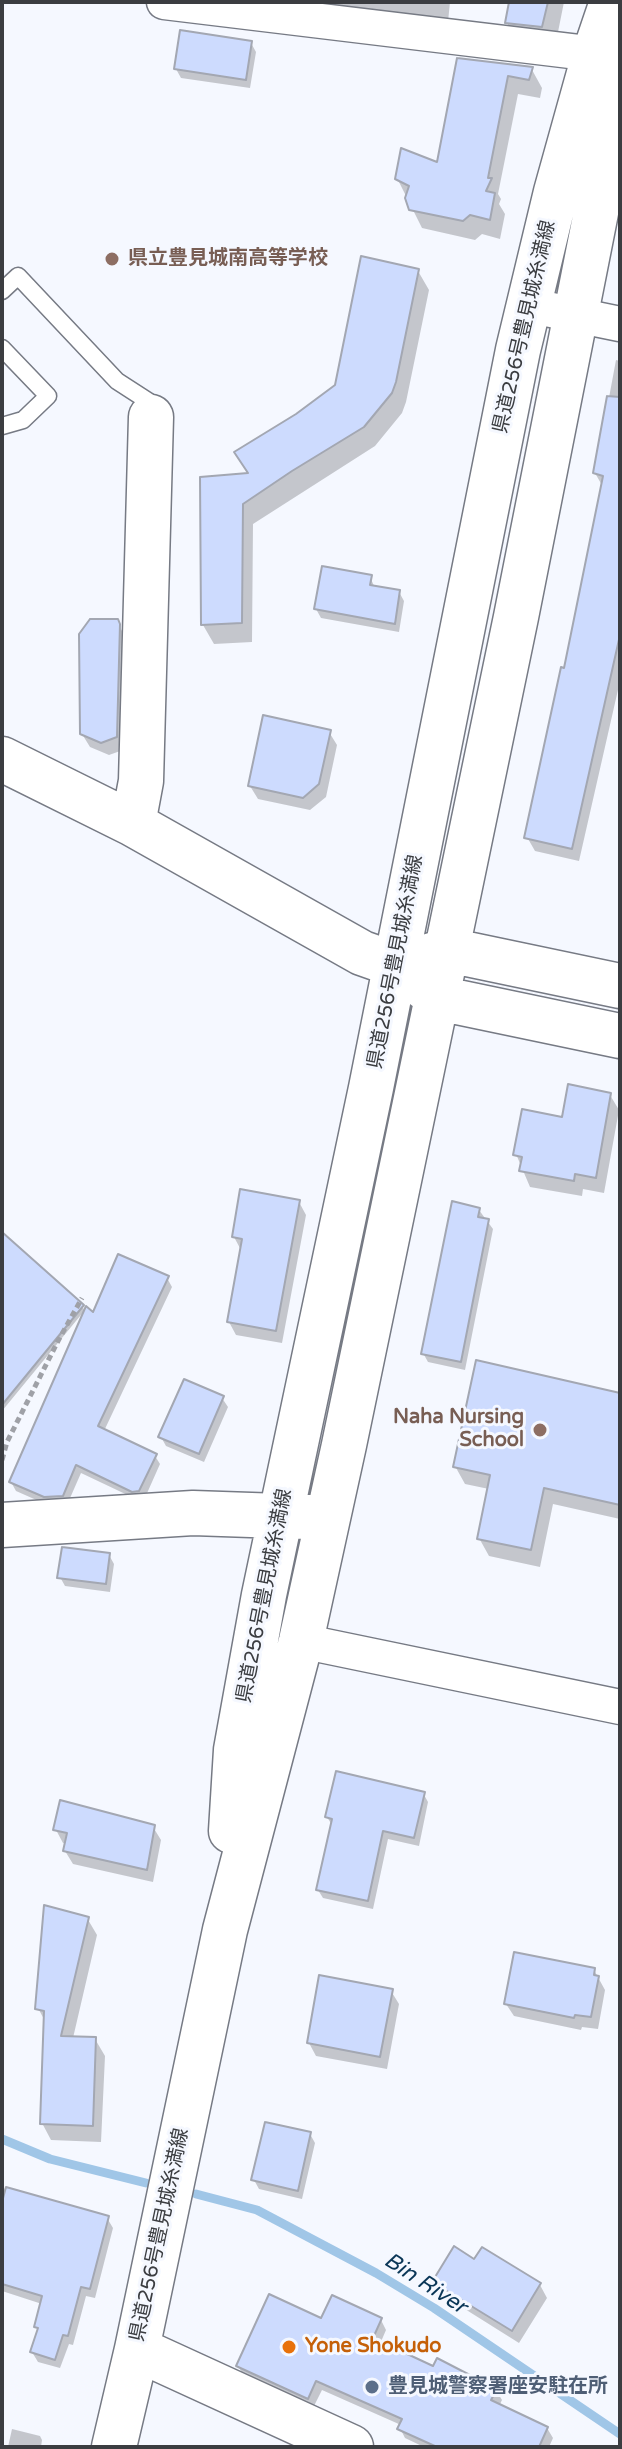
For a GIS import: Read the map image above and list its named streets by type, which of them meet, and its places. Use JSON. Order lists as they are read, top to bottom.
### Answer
{
  "streets": {
    "main road": ["県道256号豊見城糸満線"]
  },
  "water": ["Bin River"],
  "places": [
    "県立豊見城南高等学校",
    "Naha Nursing School",
    "Yone Shokudo",
    "豊見城警察署座安駐在所"
  ]
}
